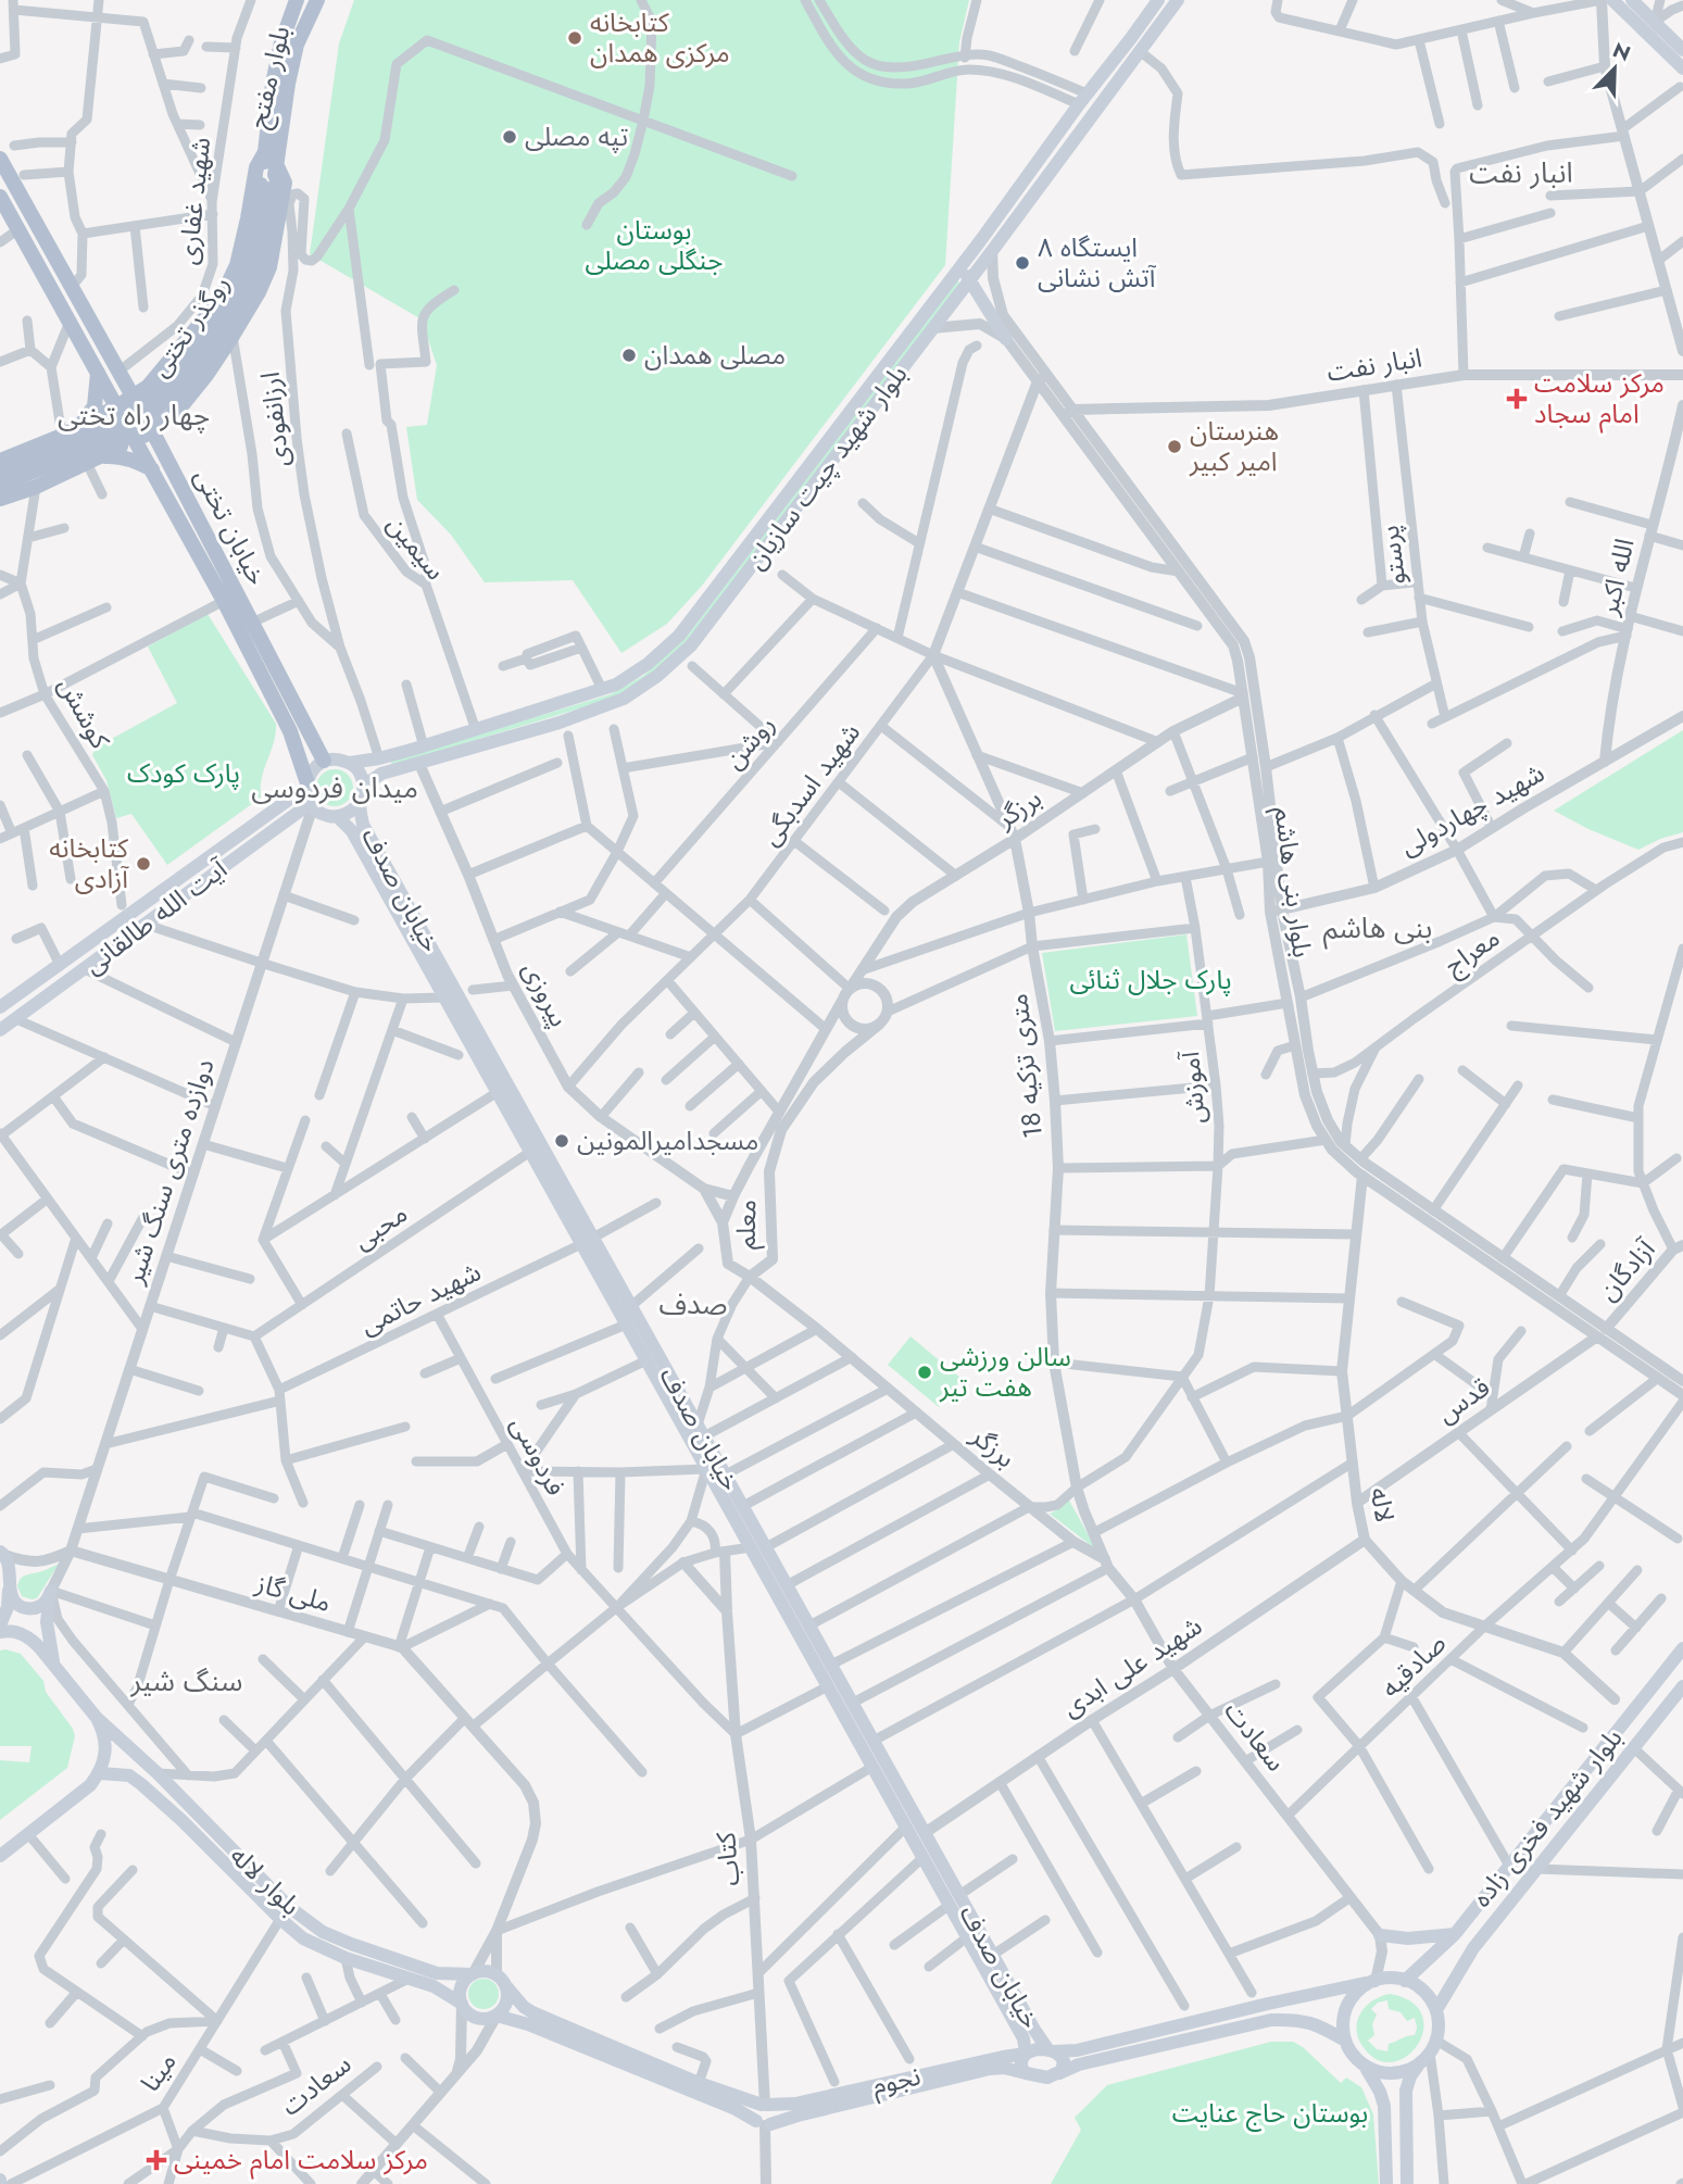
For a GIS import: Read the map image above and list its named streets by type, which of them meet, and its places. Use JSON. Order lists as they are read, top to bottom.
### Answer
{
  "streets": {
    "main road": [
      "بلوار مفتح",
      "روگذر تختی",
      "بلوار شهید چیت سازیان",
      "خیابان تختی",
      "خیابان صدف",
      "آیت الله طالقانی",
      "بلوار شهید فخری زاده",
      "بلوار لاله",
      "نجوم"
    ],
    "street": [
      "شهید غفاری",
      "انبار نفت",
      "ارزانفودی",
      "سیمین",
      "پرستو",
      "الله اکبر",
      "کوشش",
      "روشن",
      "شهید اسدبگی",
      "برزگر",
      "شهید چهاردولی",
      "بلوار بنی هاشم",
      "معراج",
      "پیروزی",
      "18 متری تزکیه",
      "آموزش",
      "دوازده متری سنگ شیر",
      "معلم",
      "محبی",
      "آزادگان",
      "شهید حاتمی",
      "قدس",
      "فردوسی",
      "لاله",
      "ملی گاز",
      "صادقیه",
      "شهید علی ابدی",
      "سعادت",
      "کتاب",
      "مینا"
    ]
  },
  "crossings": [
    ["بلوار مفتح", "روگذر تختی"],
    ["بلوار مفتح", "ارزانفودی"],
    ["شهید غفاری", "خیابان تختی"],
    ["روگذر تختی", "ارزانفودی"],
    ["انبار نفت", "پرستو"],
    ["انبار نفت", "بلوار بنی هاشم"],
    ["بلوار شهید چیت سازیان", "خیابان تختی"],
    ["بلوار شهید چیت سازیان", "سیمین"],
    ["بلوار شهید چیت سازیان", "بلوار بنی هاشم"],
    ["بلوار شهید چیت سازیان", "خیابان صدف"],
    ["بلوار شهید چیت سازیان", "آیت الله طالقانی"],
    ["بلوار شهید چیت سازیان", "پیروزی"],
    ["بلوار شهید چیت سازیان", "دوازده متری سنگ شیر"],
    ["خیابان تختی", "خیابان صدف"],
    ["خیابان تختی", "آیت الله طالقانی"],
    ["خیابان تختی", "دوازده متری سنگ شیر"],
    ["الله اکبر", "شهید چهاردولی"],
    ["شهید اسدبگی", "پیروزی"],
    ["شهید اسدبگی", "18 متری تزکیه"],
    ["برزگر", "بلوار بنی هاشم"],
    ["برزگر", "18 متری تزکیه"],
    ["برزگر", "آموزش"],
    ["برزگر", "معلم"],
    ["برزگر", "سعادت"],
    ["شهید چهاردولی", "بلوار بنی هاشم"],
    ["بلوار بنی هاشم", "معراج"],
    ["بلوار بنی هاشم", "آزادگان"],
    ["بلوار بنی هاشم", "قدس"],
    ["بلوار بنی هاشم", "لاله"],
    ["خیابان صدف", "آیت الله طالقانی"],
    ["خیابان صدف", "آموزش"],
    ["خیابان صدف", "دوازده متری سنگ شیر"],
    ["خیابان صدف", "محبی"],
    ["خیابان صدف", "شهید حاتمی"],
    ["خیابان صدف", "شهید علی ابدی"],
    ["خیابان صدف", "بلوار شهید فخری زاده"],
    ["خیابان صدف", "نجوم"],
    ["آیت الله طالقانی", "دوازده متری سنگ شیر"],
    ["18 متری تزکیه", "آموزش"],
    ["18 متری تزکیه", "سعادت"],
    ["دوازده متری سنگ شیر", "شهید حاتمی"],
    ["دوازده متری سنگ شیر", "ملی گاز"],
    ["آزادگان", "قدس"],
    ["شهید حاتمی", "فردوسی"],
    ["قدس", "لاله"],
    ["فردوسی", "کتاب"],
    ["لاله", "صادقیه"],
    ["لاله", "شهید علی ابدی"],
    ["صادقیه", "سعادت"],
    ["شهید علی ابدی", "سعادت"],
    ["کتاب", "نجوم"],
    ["بلوار لاله", "مینا"]
  ],
  "districts": [
    "انبار نفت",
    "چهار راه تختی",
    "میدان فردوسی",
    "بنی هاشم",
    "صدف",
    "سنگ شیر"
  ],
  "parks": [
    "بوستان جنگلی مصلی",
    "پارک کودک",
    "پارک جلال ثنائی",
    "بوستان حاج عنایت"
  ],
  "places": {
    "other": [
      "کتابخانه مرکزی همدان",
      "تپه مصلی",
      "ایستگاه ۸ آتش نشانی",
      "مصلی همدان",
      "هنرستان امیر کبیر",
      "کتابخانه آزادی",
      "مسجدامیرالمونین",
      "سالن ورزشی هفت تیر"
    ],
    "health": ["مرکز سلامت امام سجاد", "مرکز سلامت امام خمینی"]
  },
  "north": "top right"
}
